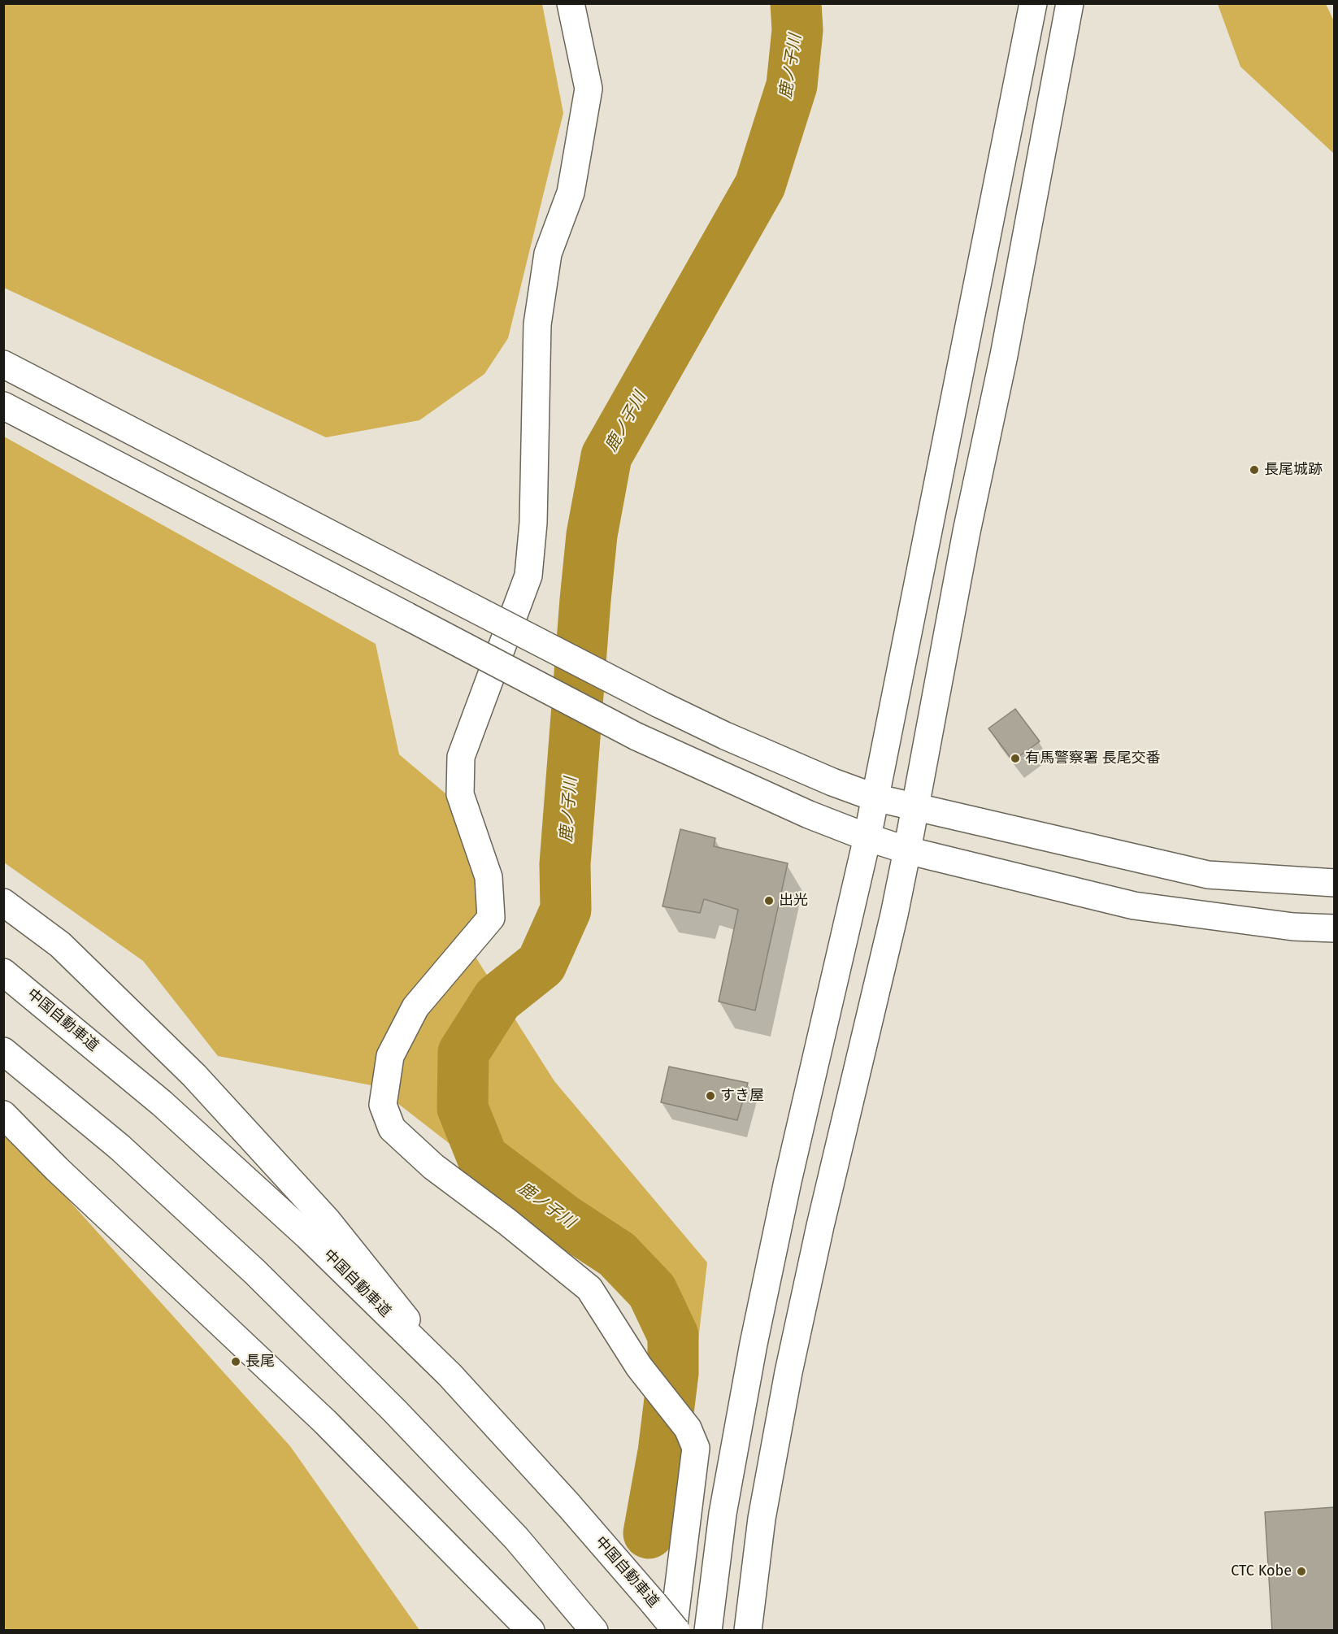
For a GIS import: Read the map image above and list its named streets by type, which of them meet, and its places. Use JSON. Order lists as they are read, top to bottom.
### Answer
{
  "streets": {
    "main road": ["中国自動車道"]
  },
  "water": ["鹿ノ子川"],
  "places": [
    "長尾城跡",
    "有馬警察署 長尾交番",
    "出光",
    "すき屋",
    "長尾",
    "CTC Kobe"
  ]
}
